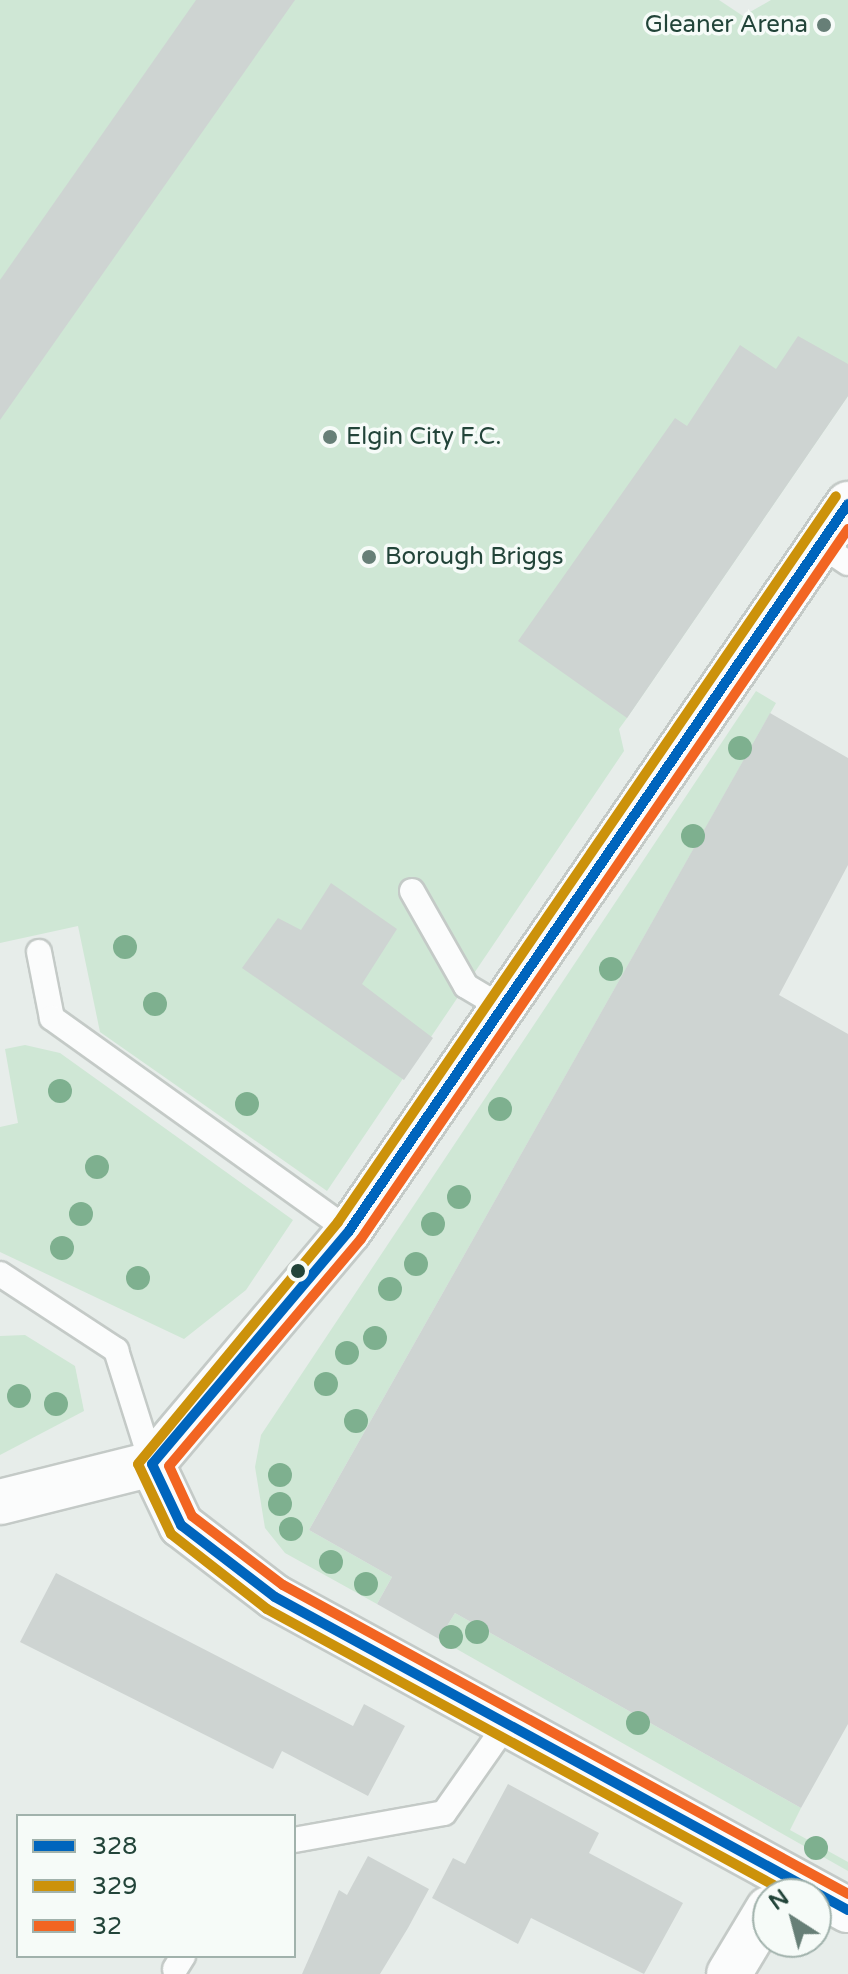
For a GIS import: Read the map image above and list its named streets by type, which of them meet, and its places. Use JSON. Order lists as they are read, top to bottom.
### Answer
{
  "places": ["Gleaner Arena", "Elgin City F.C.", "Borough Briggs"],
  "lines": ["transit line 329", "transit line 328", "transit line 32"],
  "legend": ["328", "329", "32"],
  "north": "top left"
}
